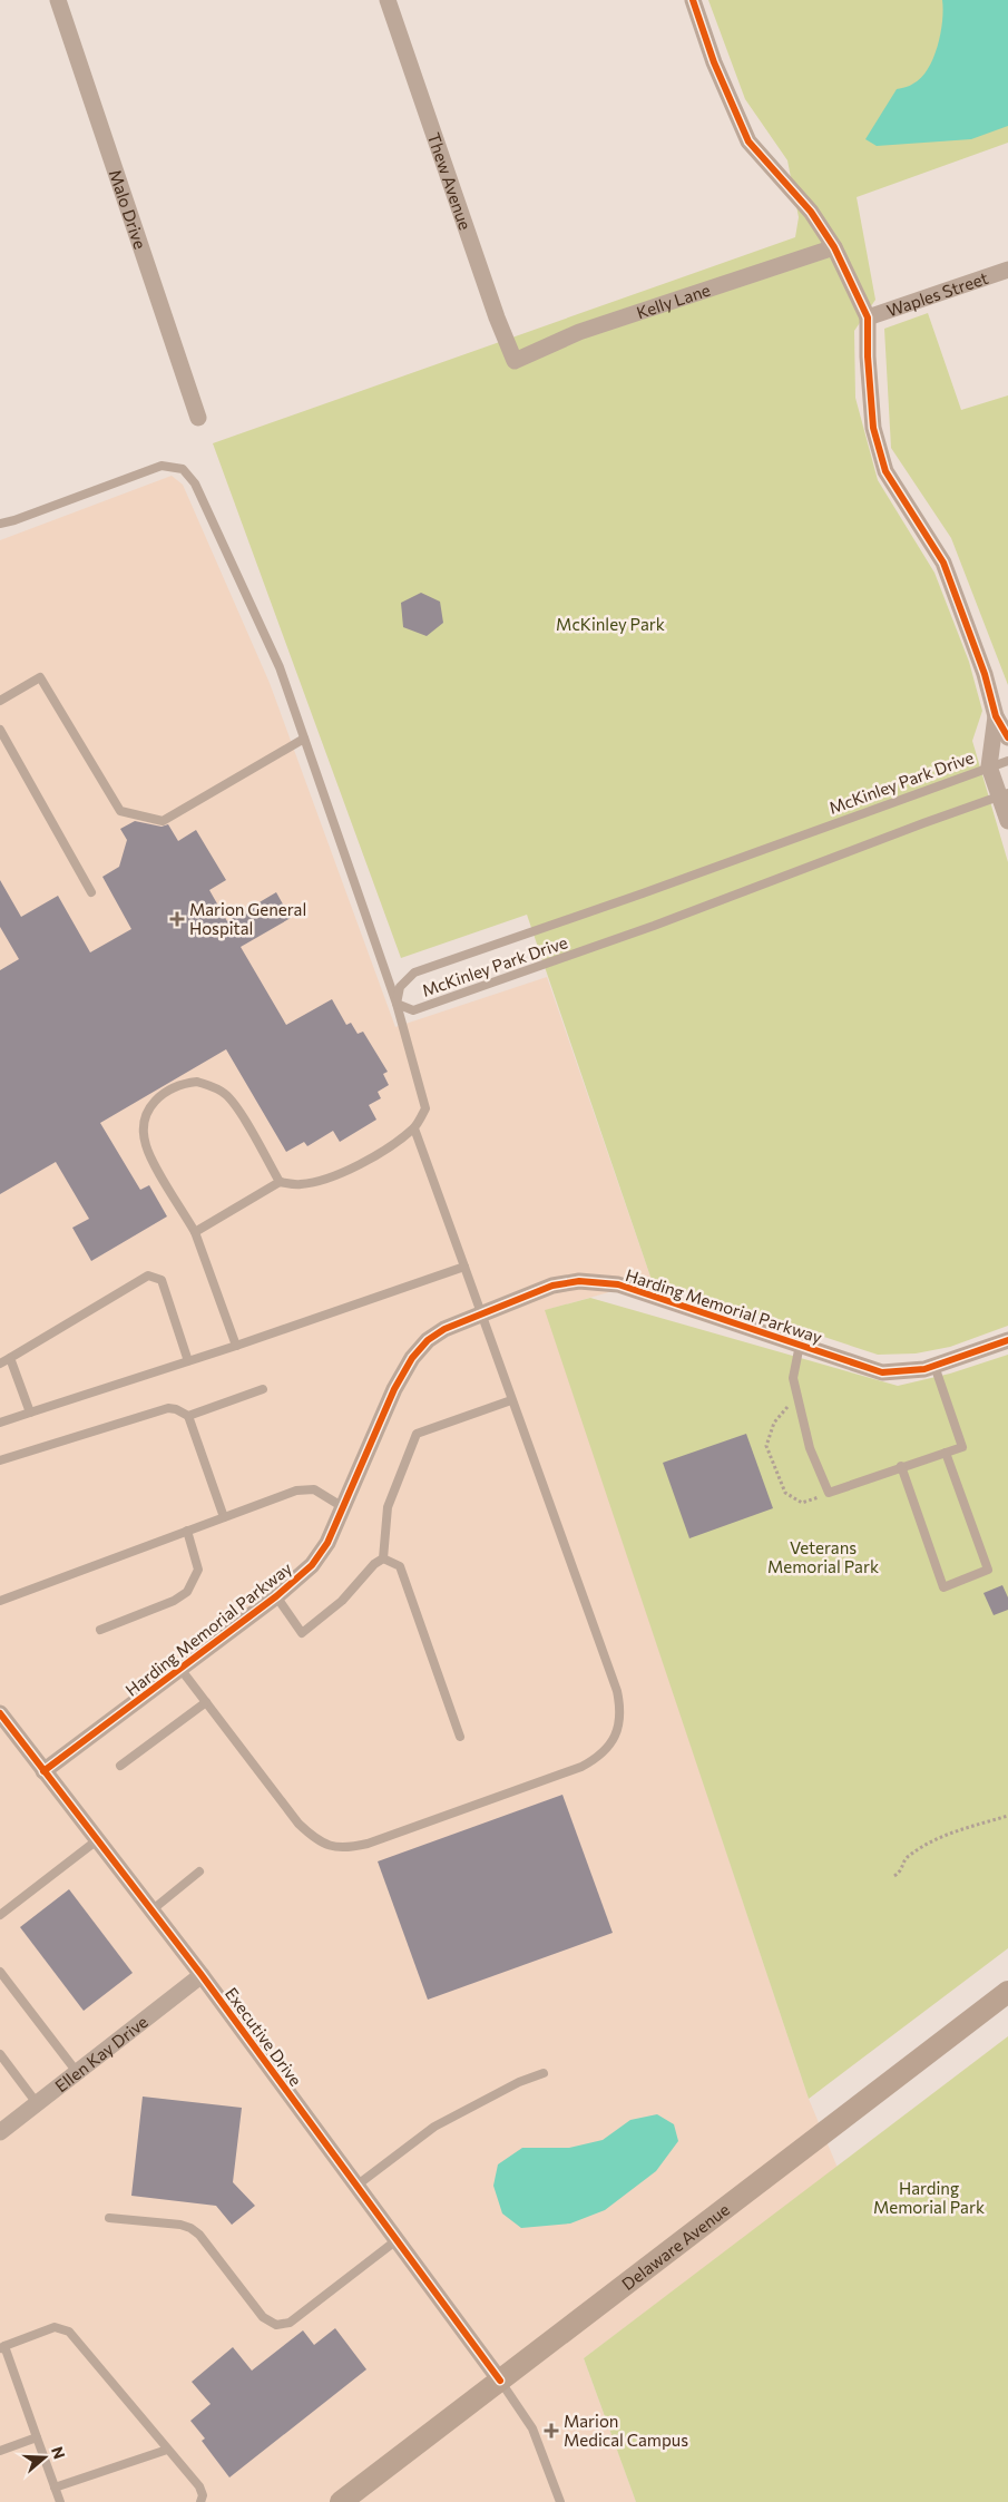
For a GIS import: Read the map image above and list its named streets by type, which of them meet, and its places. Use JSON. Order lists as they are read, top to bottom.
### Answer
{
  "streets": {
    "main road": ["Delaware Avenue"],
    "street": [
      "Thew Avenue",
      "Malo Drive",
      "Waples Street",
      "Kelly Lane",
      "Harding Memorial Parkway",
      "Executive Drive",
      "Ellen Kay Drive"
    ],
    "lane": ["McKinley Park Drive"]
  },
  "crossings": [
    ["Thew Avenue", "Kelly Lane"],
    ["Harding Memorial Parkway", "Executive Drive"],
    ["Executive Drive", "Ellen Kay Drive"],
    ["Executive Drive", "Delaware Avenue"]
  ],
  "parks": ["McKinley Park", "Veterans Memorial Park", "Harding Memorial Park"],
  "places": {
    "health": ["Marion General Hospital", "Marion Medical Campus"]
  },
  "north": "right"
}
